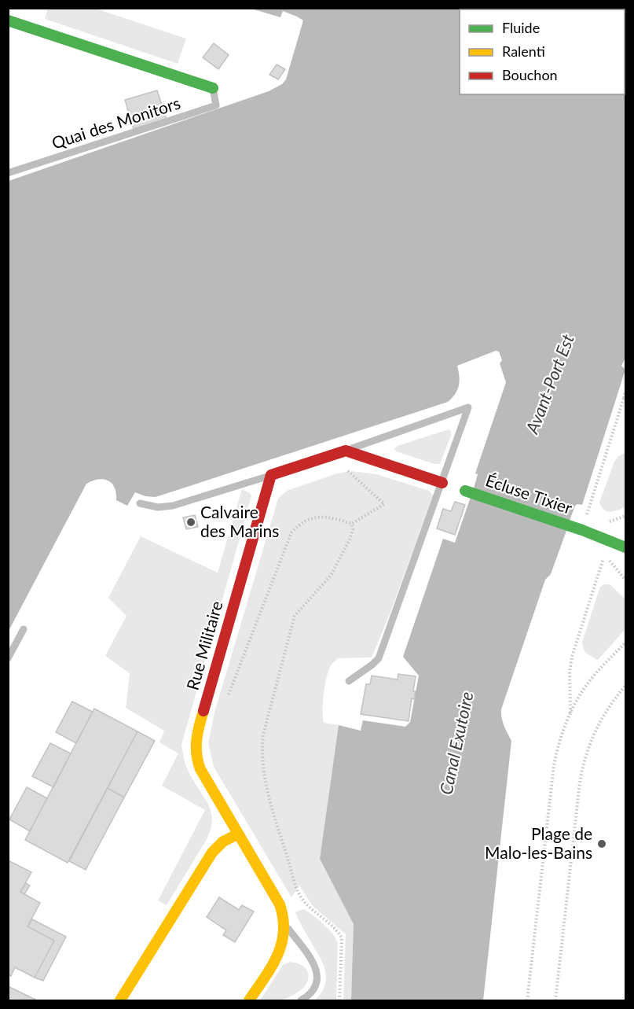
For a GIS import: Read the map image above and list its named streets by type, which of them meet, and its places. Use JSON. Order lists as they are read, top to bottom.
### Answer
{
  "streets": {
    "street": ["Écluse Tixier", "Rue Militaire"],
    "lane": ["Quai des Monitors"]
  },
  "water": ["Avant-Port Est", "Canal Exutoire"],
  "places": ["Calvaire des Marins", "Plage de Malo-les-Bains"],
  "legend": ["Fluide", "Ralenti", "Bouchon"]
}
